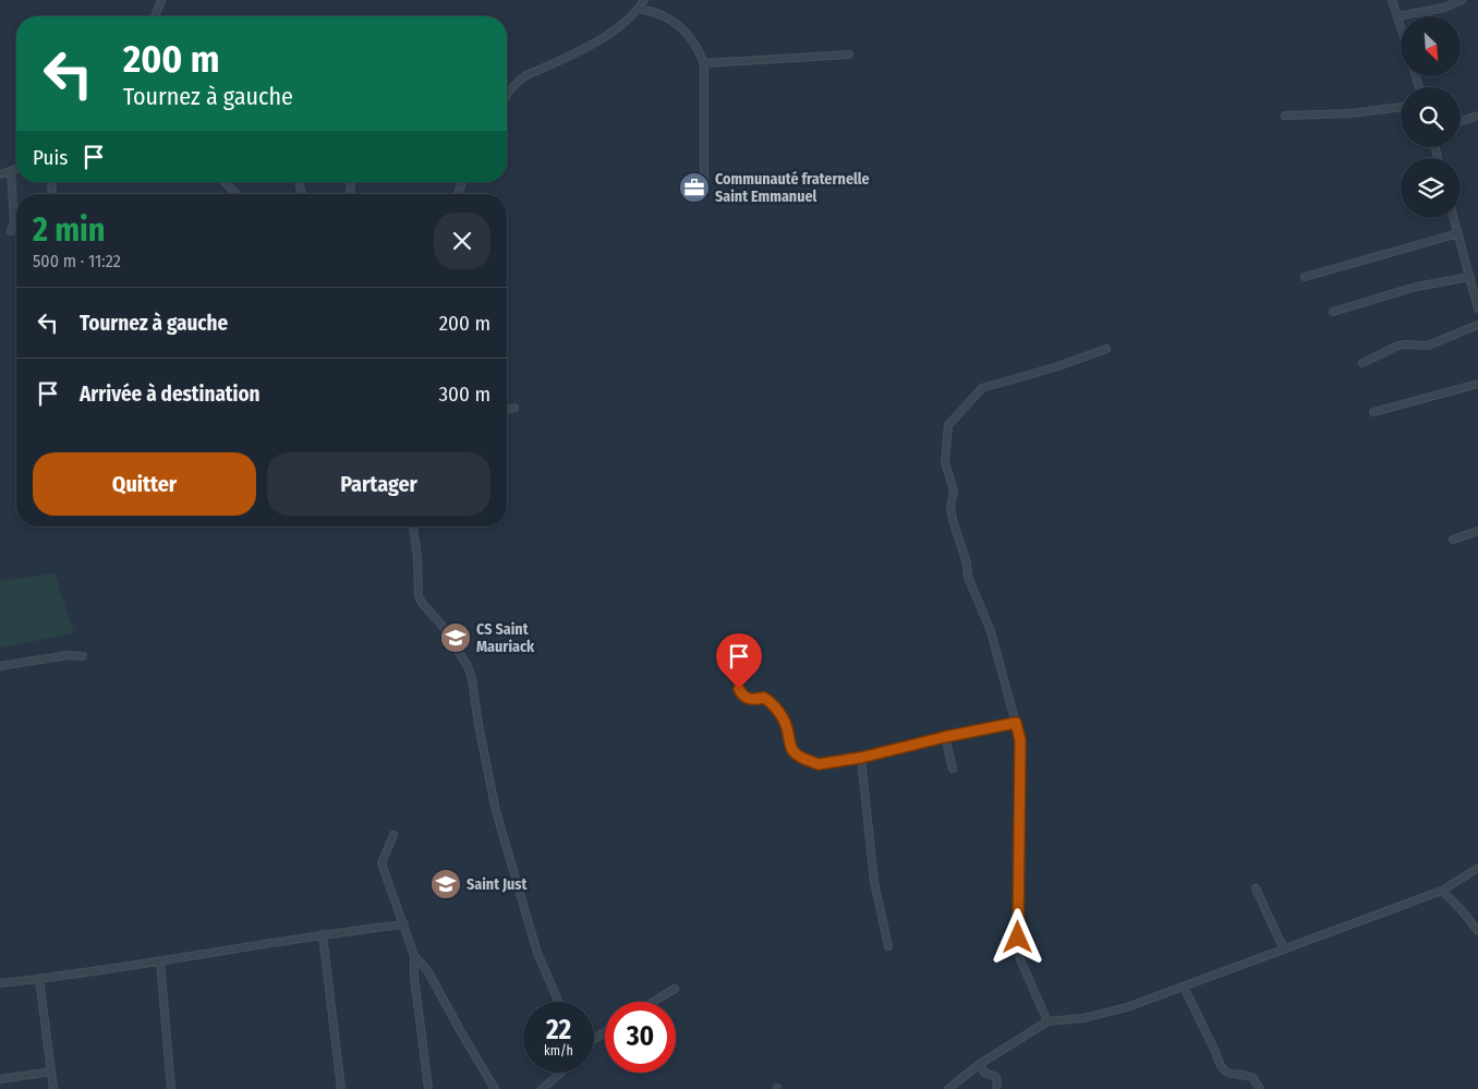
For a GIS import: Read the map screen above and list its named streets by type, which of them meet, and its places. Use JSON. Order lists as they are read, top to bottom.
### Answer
{
  "places": {
    "office": ["Communauté fraternelle Saint Emmanuel"],
    "school or university": ["CS Saint Mauriack", "Saint Just"]
  },
  "north": "bottom right",
  "page": {
    "turn": ["200 m", "Tournez à gauche"],
    "then": "Puis",
    "heading": ["2 min", "500 m · 11:22"],
    "list": [
      {
        "name": "Tournez à gauche",
        "value": "200 m"
      },
      {
        "name": "Arrivée à destination",
        "value": "300 m"
      }
    ],
    "buttons": ["Quitter", "Partager"],
    "speed": "22 km/h",
    "limit": "30"
  }
}
